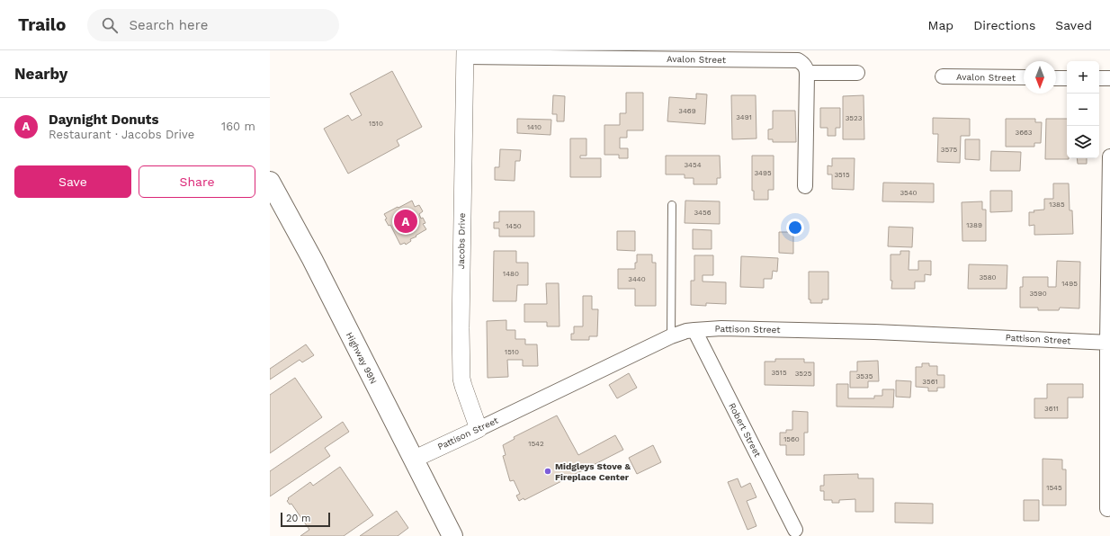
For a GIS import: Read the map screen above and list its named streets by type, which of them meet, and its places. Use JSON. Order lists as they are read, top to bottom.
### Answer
{
  "streets": {
    "main road": ["Highway 99N"],
    "street": [
      "Avalon Street",
      "Jacobs Drive",
      "Pattison Street",
      "Robert Street"
    ]
  },
  "crossings": [
    ["Avalon Street", "Jacobs Drive"],
    ["Jacobs Drive", "Pattison Street"],
    ["Pattison Street", "Highway 99N"],
    ["Pattison Street", "Robert Street"]
  ],
  "places": ["Midgleys Stove & Fireplace Center"],
  "house_numbers": [
    "3469",
    "3491",
    "3523",
    "1510",
    "1410",
    "3663",
    "3575",
    "3454",
    "3495",
    "3515",
    "3540",
    "1385",
    "3456",
    "1389",
    "1450",
    "1480",
    "3580",
    "3440",
    "1495",
    "3590",
    "1510",
    "3515",
    "3525",
    "3535",
    "3561",
    "3611",
    "1560",
    "1542",
    "1545"
  ],
  "scale_bar": "20 m",
  "north": "bottom",
  "page": {
    "header": "Trailo",
    "search": "Search here",
    "nav": ["Map", "Directions", "Saved"],
    "heading": "Nearby",
    "map_buttons": ["+", "−"],
    "list": [
      {
        "mark": "A",
        "name": "Daynight Donuts",
        "note": "Restaurant · Jacobs Drive",
        "value": "160 m"
      }
    ],
    "buttons": ["Save", "Share"],
    "pins": "A",
    "scale": "20 m"
  }
}
